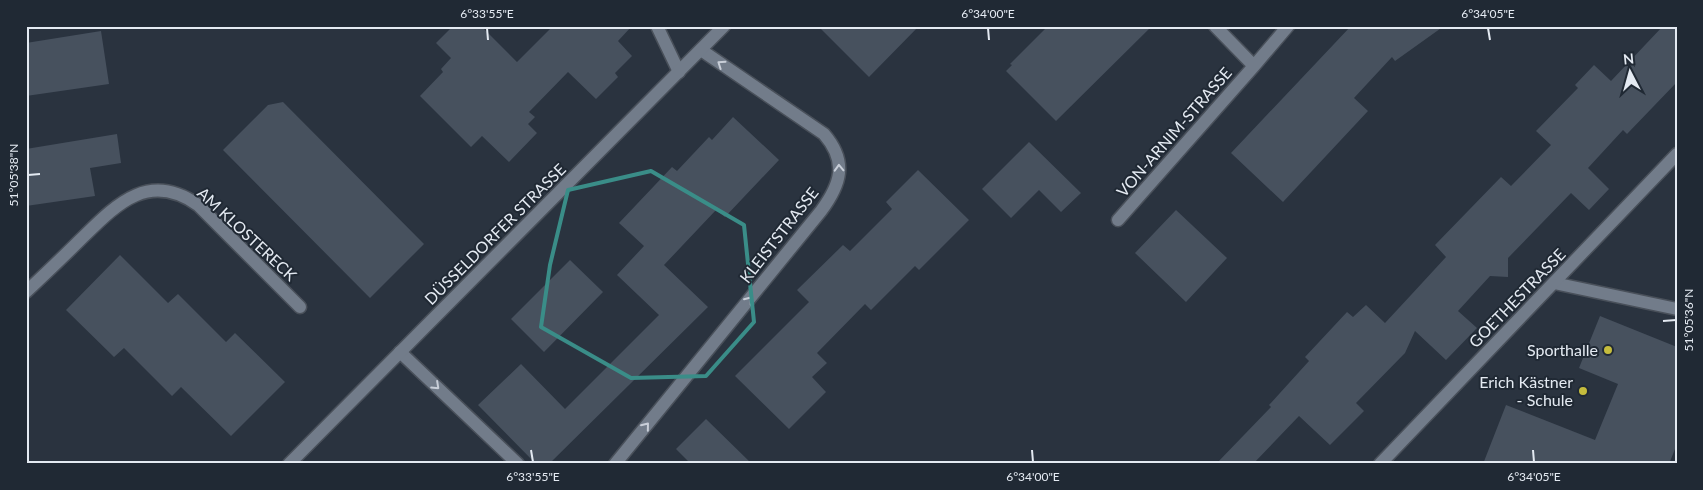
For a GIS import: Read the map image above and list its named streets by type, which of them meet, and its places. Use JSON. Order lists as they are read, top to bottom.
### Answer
{
  "streets": {
    "street": [
      "VON-ARNIM-STRASSE",
      "AM KLOSTERECK",
      "DÜSSELDORFER STRASSE",
      "KLEISTSTRASSE",
      "GOETHESTRASSE"
    ]
  },
  "crossings": [
    ["DÜSSELDORFER STRASSE", "KLEISTSTRASSE"]
  ],
  "places": ["Sporthalle", "Erich Kästner - Schule"],
  "north": "top",
  "coordinates": [
    "6°33'55\"E",
    "6°34'00\"E",
    "6°34'05\"E",
    "51°05'38\"N",
    "51°05'36\"N"
  ]
}
